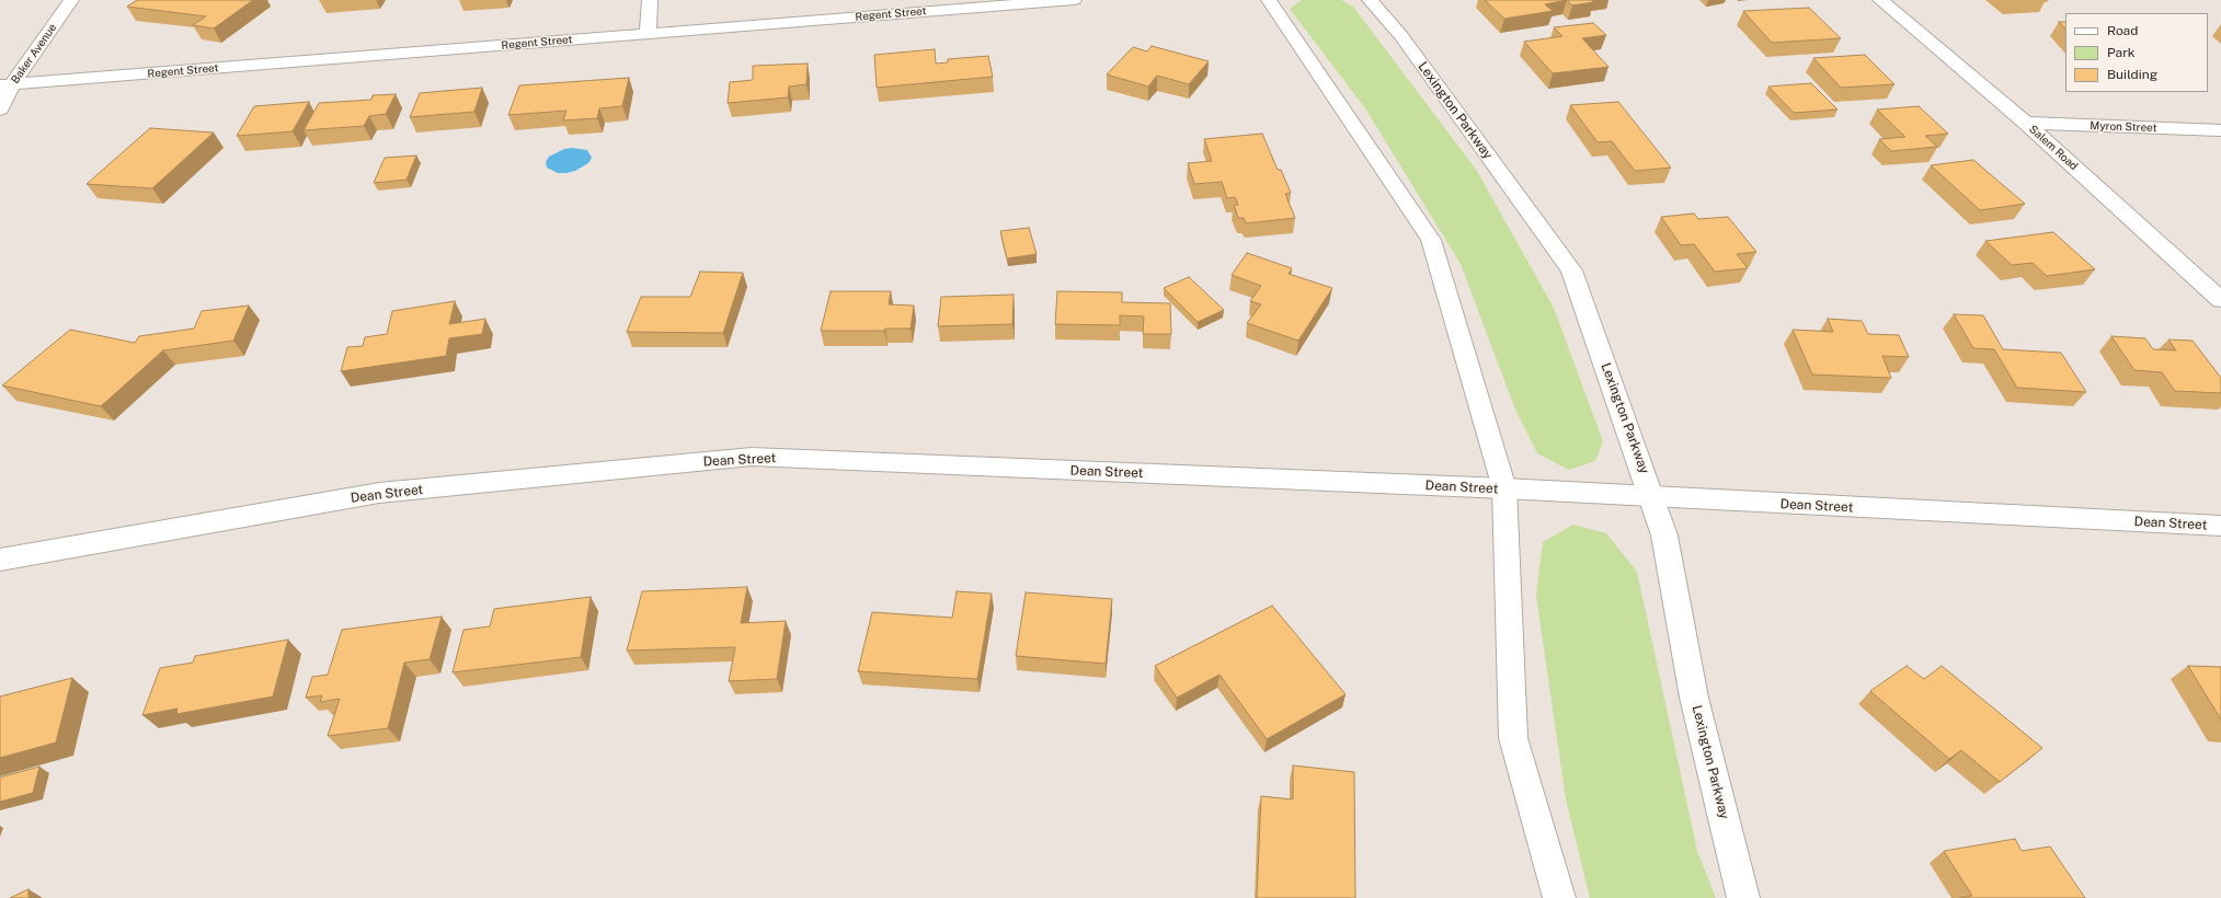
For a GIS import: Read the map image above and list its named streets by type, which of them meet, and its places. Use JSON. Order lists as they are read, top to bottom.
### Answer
{
  "streets": {
    "street": [
      "Regent Street",
      "Baker Avenue",
      "Lexington Parkway",
      "Myron Street",
      "Salem Road",
      "Dean Street"
    ]
  },
  "crossings": [
    ["Regent Street", "Baker Avenue"],
    ["Lexington Parkway", "Dean Street"],
    ["Myron Street", "Salem Road"]
  ],
  "legend": ["Road", "Park", "Building"]
}
